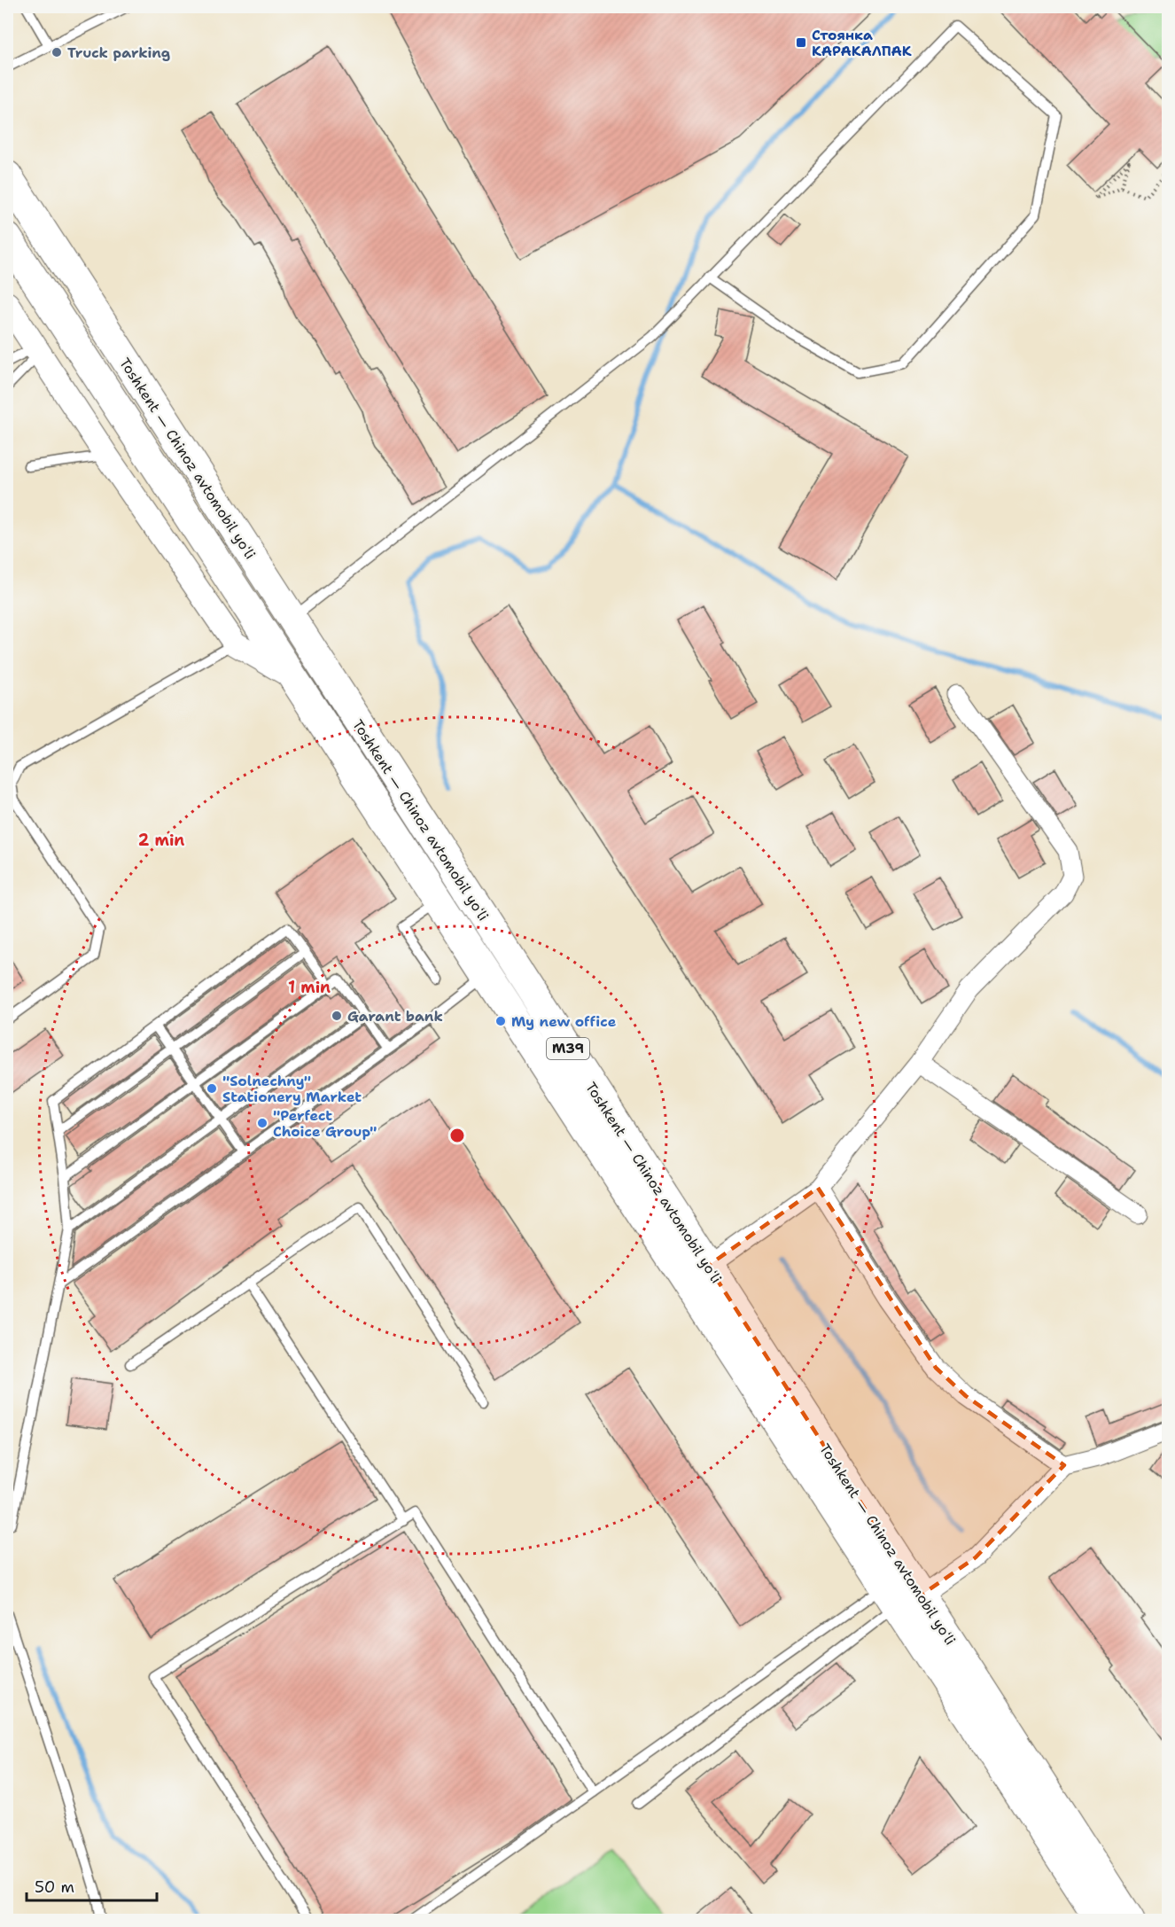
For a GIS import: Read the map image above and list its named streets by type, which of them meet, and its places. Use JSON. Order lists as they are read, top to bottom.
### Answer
{
  "streets": {
    "highway": ["Toshkent — Chinoz avtomobil yoʻli", "M39"]
  },
  "crossings": [
    ["Toshkent — Chinoz avtomobil yoʻli", "M39"]
  ],
  "places": {
    "transit": ["Стоянка КАРАКАЛПАК"],
    "other": [
      "Truck parking",
      "Garant bank",
      "My new office",
      "\"Solnechny\" Stationery Market",
      "\"Perfect Choice Group\""
    ]
  },
  "scale_bar": "50 m",
  "rings": ["2 min", "1 min"]
}
